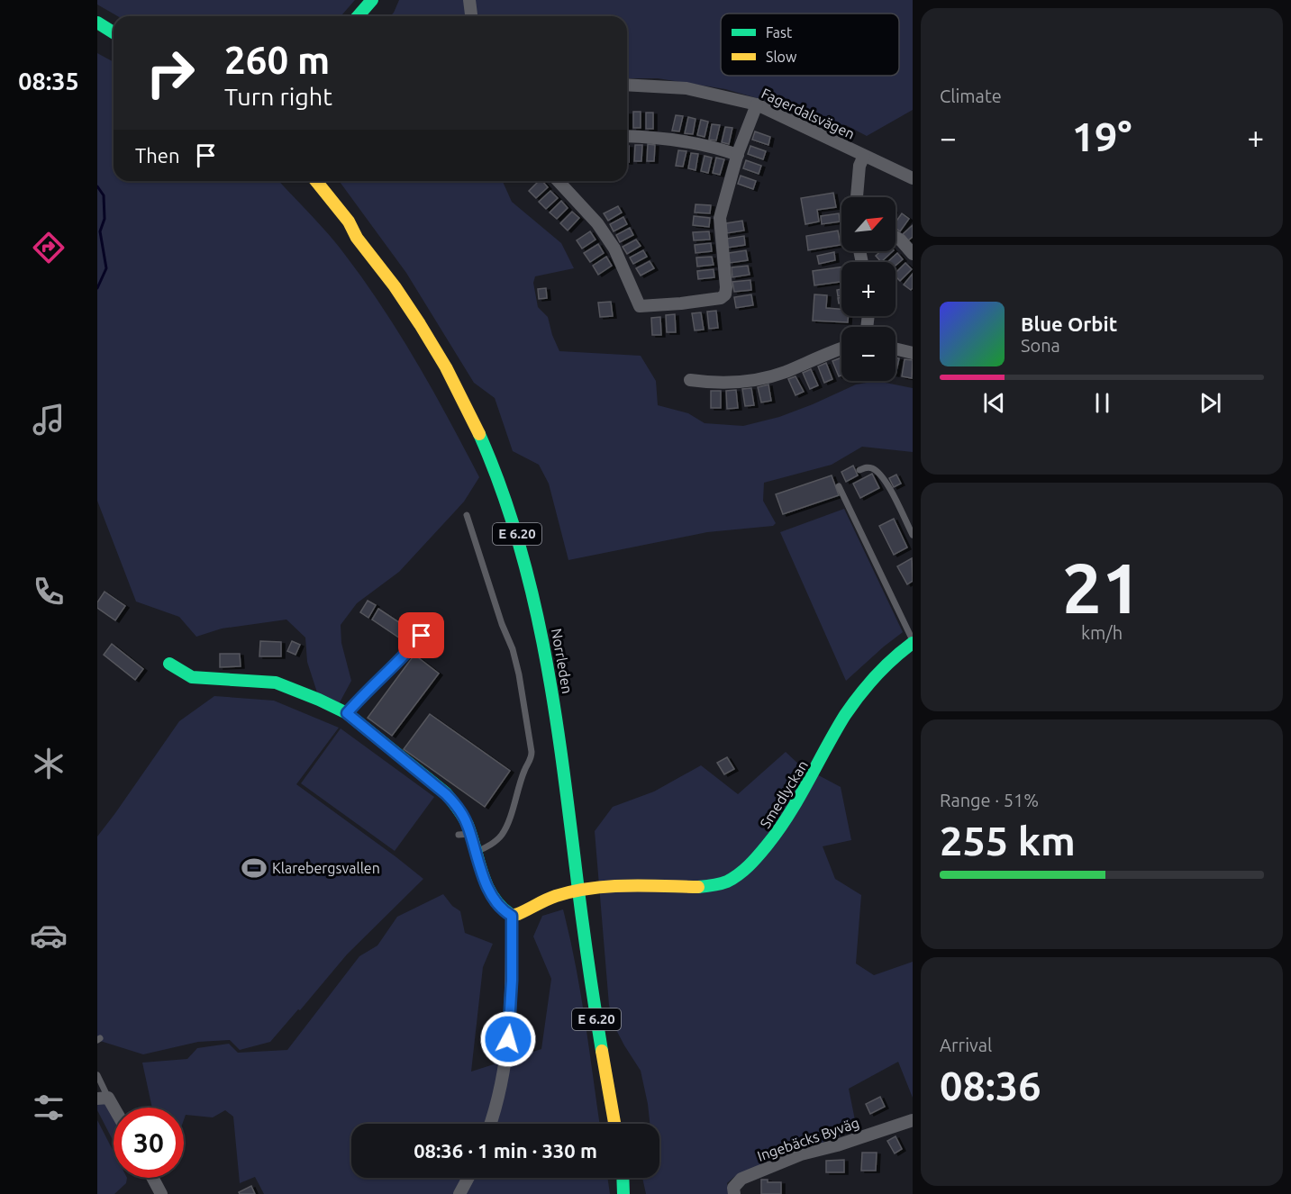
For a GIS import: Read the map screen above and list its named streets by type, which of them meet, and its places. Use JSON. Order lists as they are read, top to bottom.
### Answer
{
  "streets": {
    "main road": ["E 6.20", "Norrleden", "Smedlyckan"],
    "street": ["Fagerdalsvägen", "Ingebäcks Byväg"]
  },
  "places": {
    "sports": ["Klarebergsvallen"]
  },
  "legend": ["Fast", "Slow"],
  "north": "top right",
  "page": {
    "tabs": "08:35",
    "tile": [
      "Climate",
      ["21", "km/h"],
      ["Range · 51%", "255 km"],
      ["Arrival", "08:36"]
    ],
    "turn": ["260 m", "Turn right"],
    "heat": ["−", "19°", "+"],
    "then": "Then",
    "map_buttons": ["+", "−"],
    "song": ["Blue Orbit", "Sona"],
    "limit": "30",
    "trip": "08:36 · 1 min · 330 m"
  }
}
